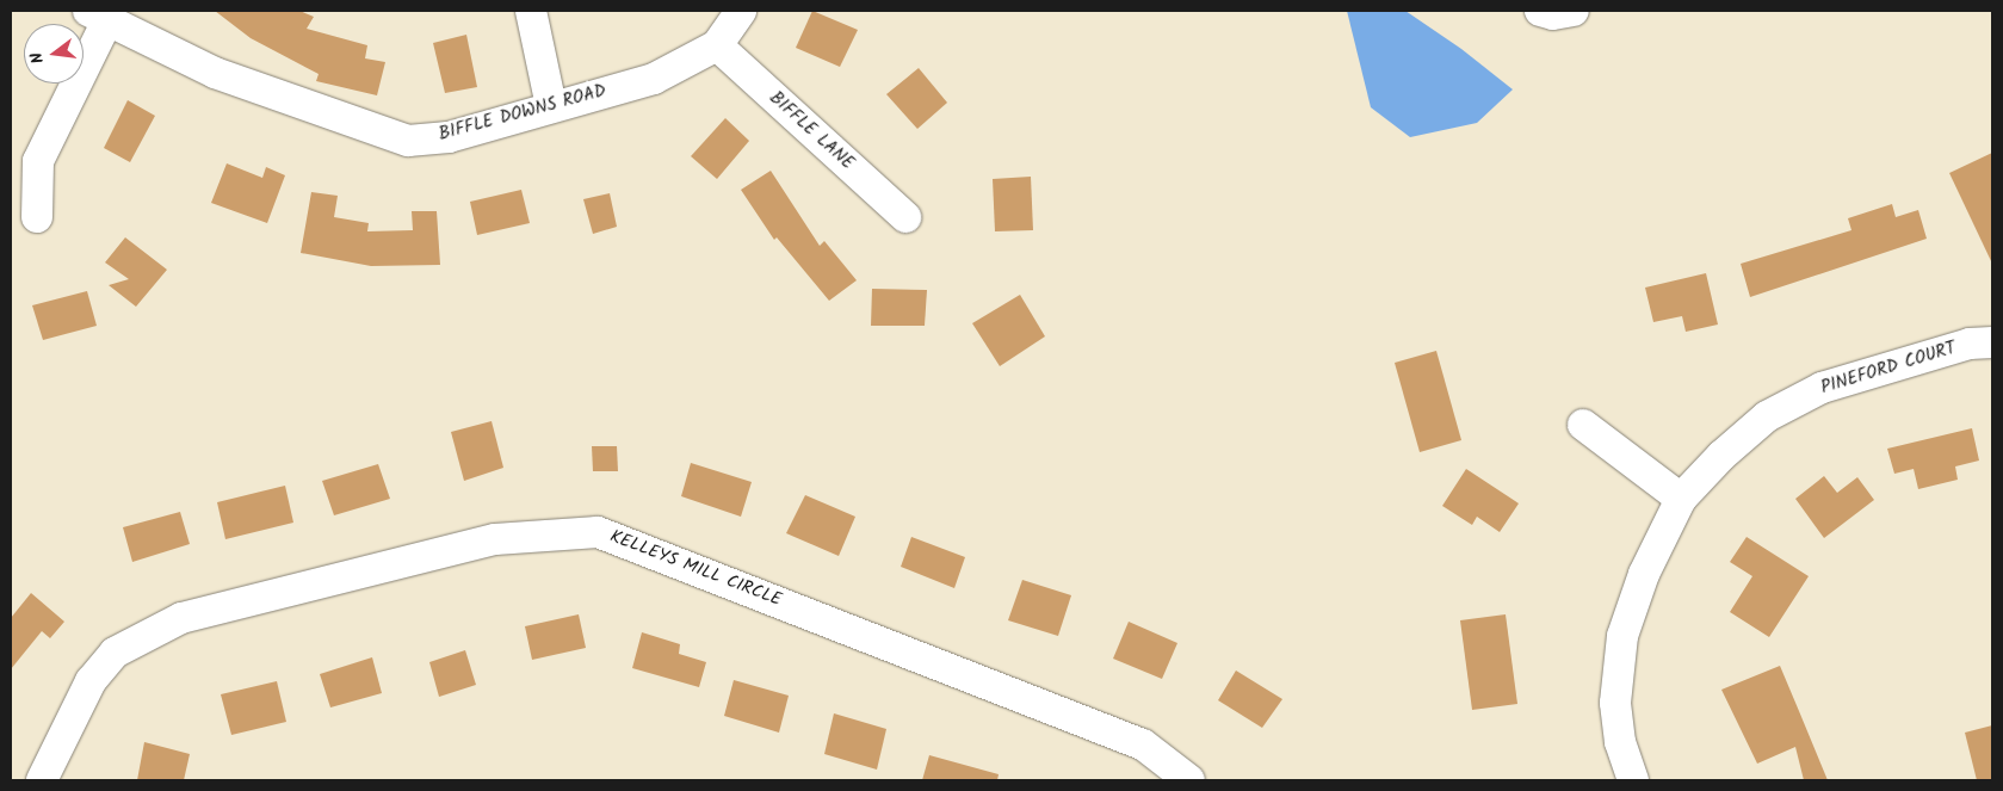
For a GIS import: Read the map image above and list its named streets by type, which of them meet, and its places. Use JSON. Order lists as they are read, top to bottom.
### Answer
{
  "streets": {
    "street": [
      "BIFFLE DOWNS ROAD",
      "BIFFLE LANE",
      "PINEFORD COURT",
      "KELLEYS MILL CIRCLE"
    ]
  },
  "crossings": [
    ["BIFFLE DOWNS ROAD", "BIFFLE LANE"]
  ],
  "north": "left"
}
